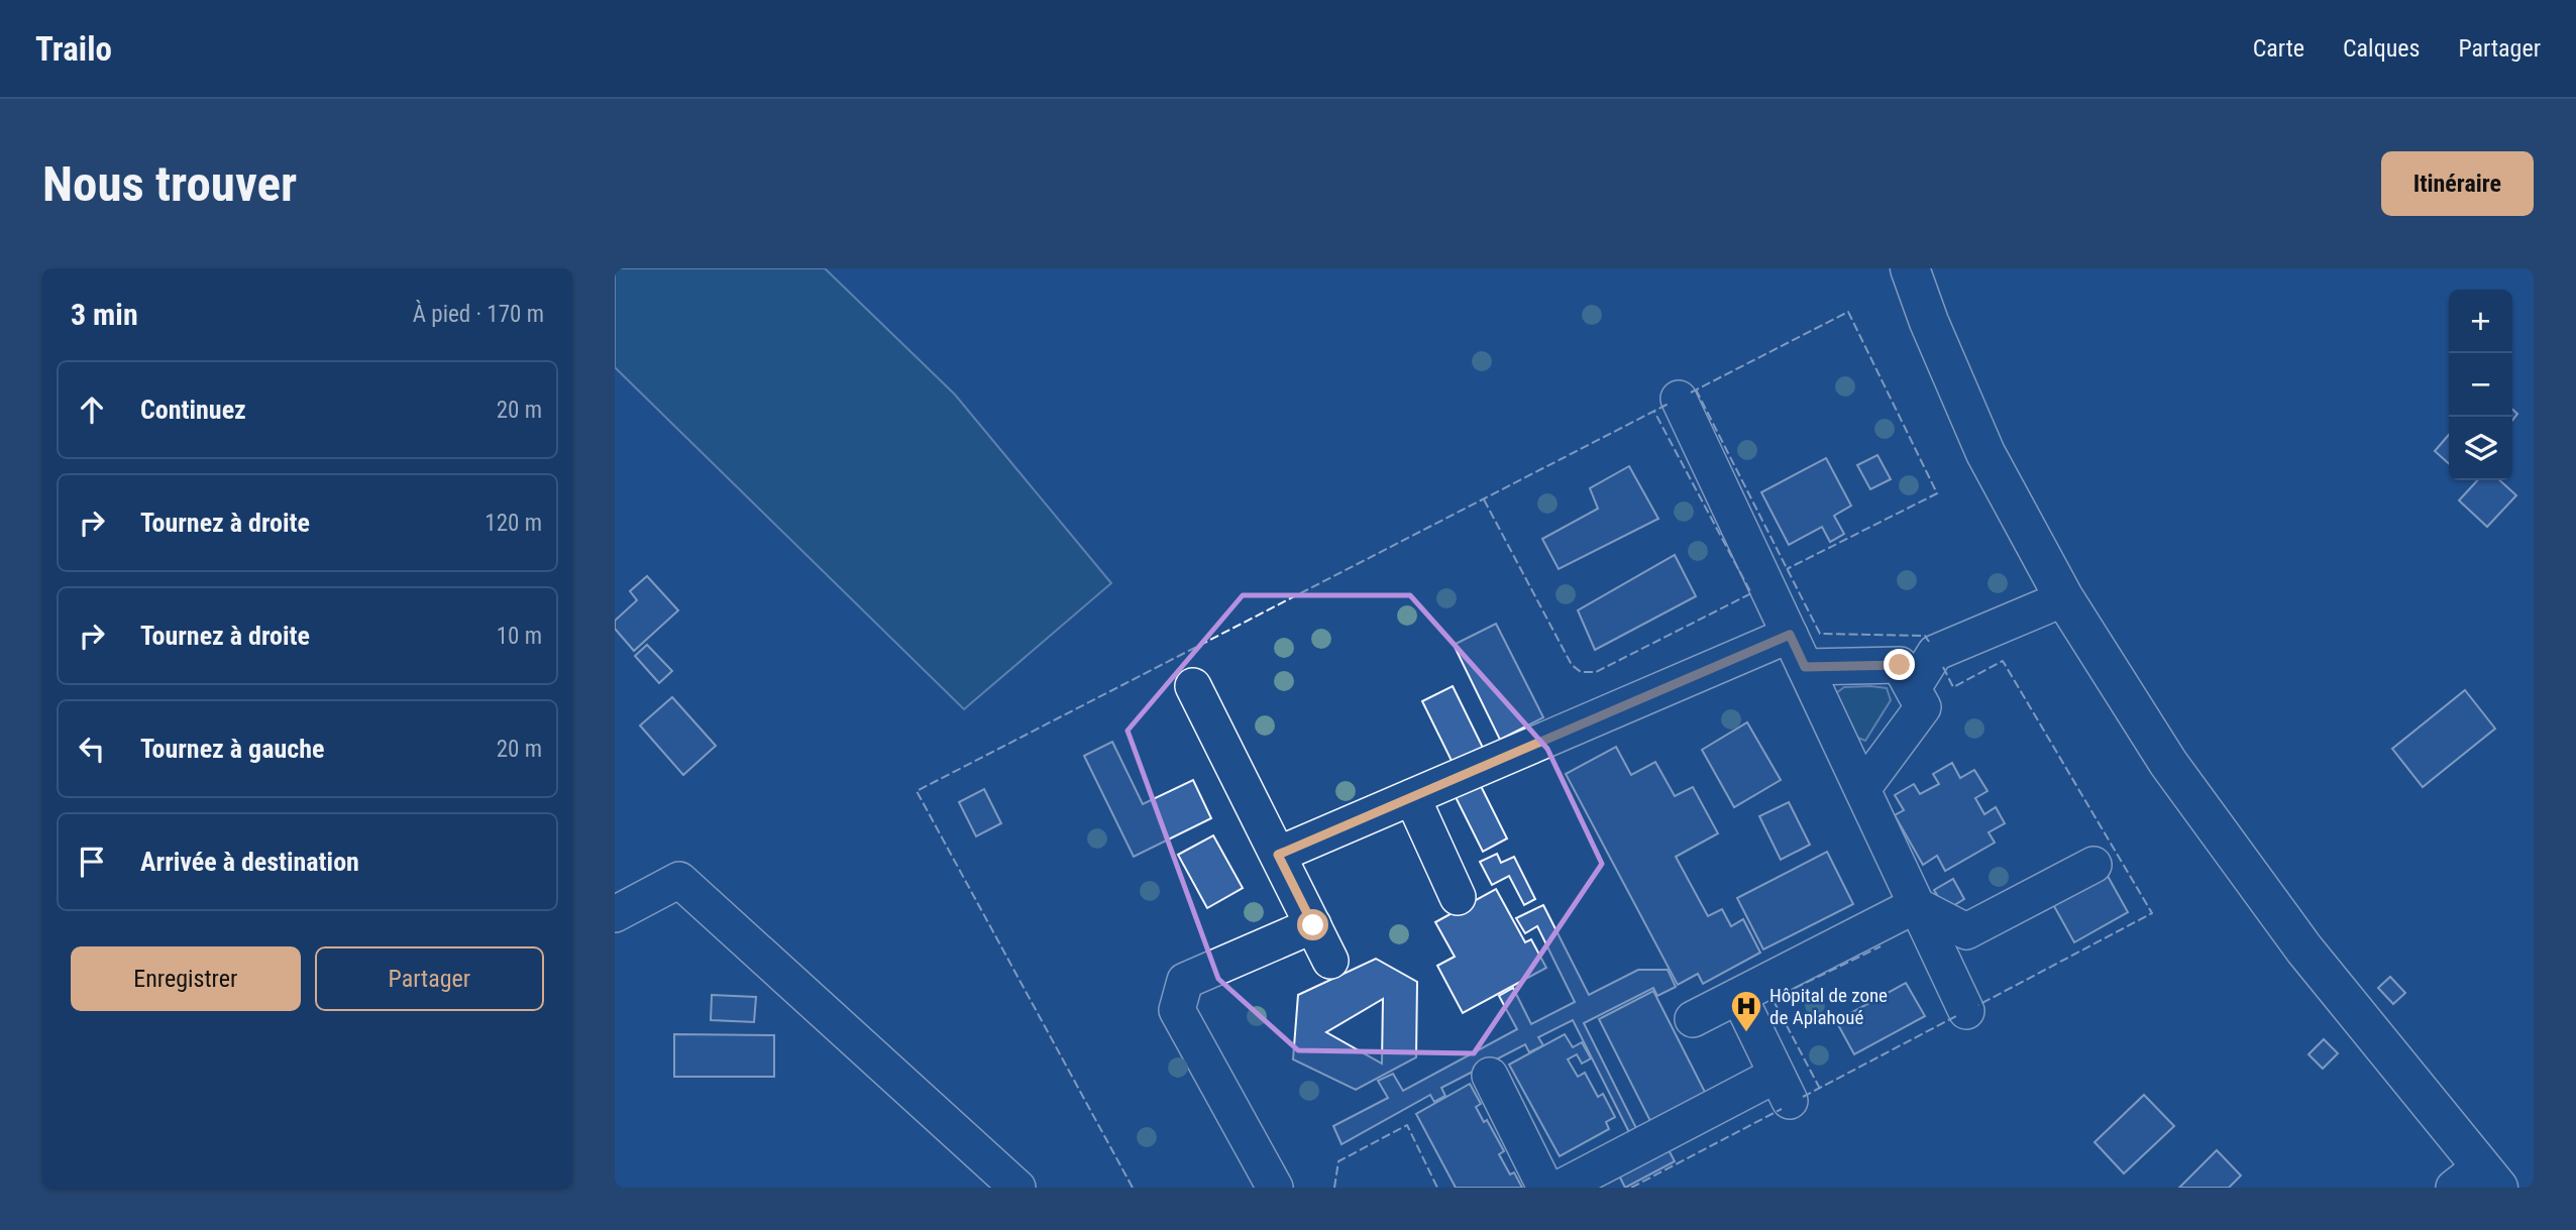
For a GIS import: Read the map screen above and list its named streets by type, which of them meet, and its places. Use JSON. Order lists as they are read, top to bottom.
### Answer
{
  "places": {
    "hospital": ["Hôpital de zone de Aplahoué"]
  },
  "page": {
    "header": "Trailo",
    "nav": ["Carte", "Calques", "Partager"],
    "buttons": [
      "Itinéraire",
      ["Enregistrer", "Partager"]
    ],
    "title": "Nous trouver",
    "heading": ["3 min", "À pied · 170 m"],
    "map_buttons": ["+", "−"],
    "list": [
      ["Continuez", "20 m"],
      ["Tournez à droite", "120 m"],
      ["Tournez à droite", "10 m"],
      ["Tournez à gauche", "20 m"],
      "Arrivée à destination"
    ]
  }
}
